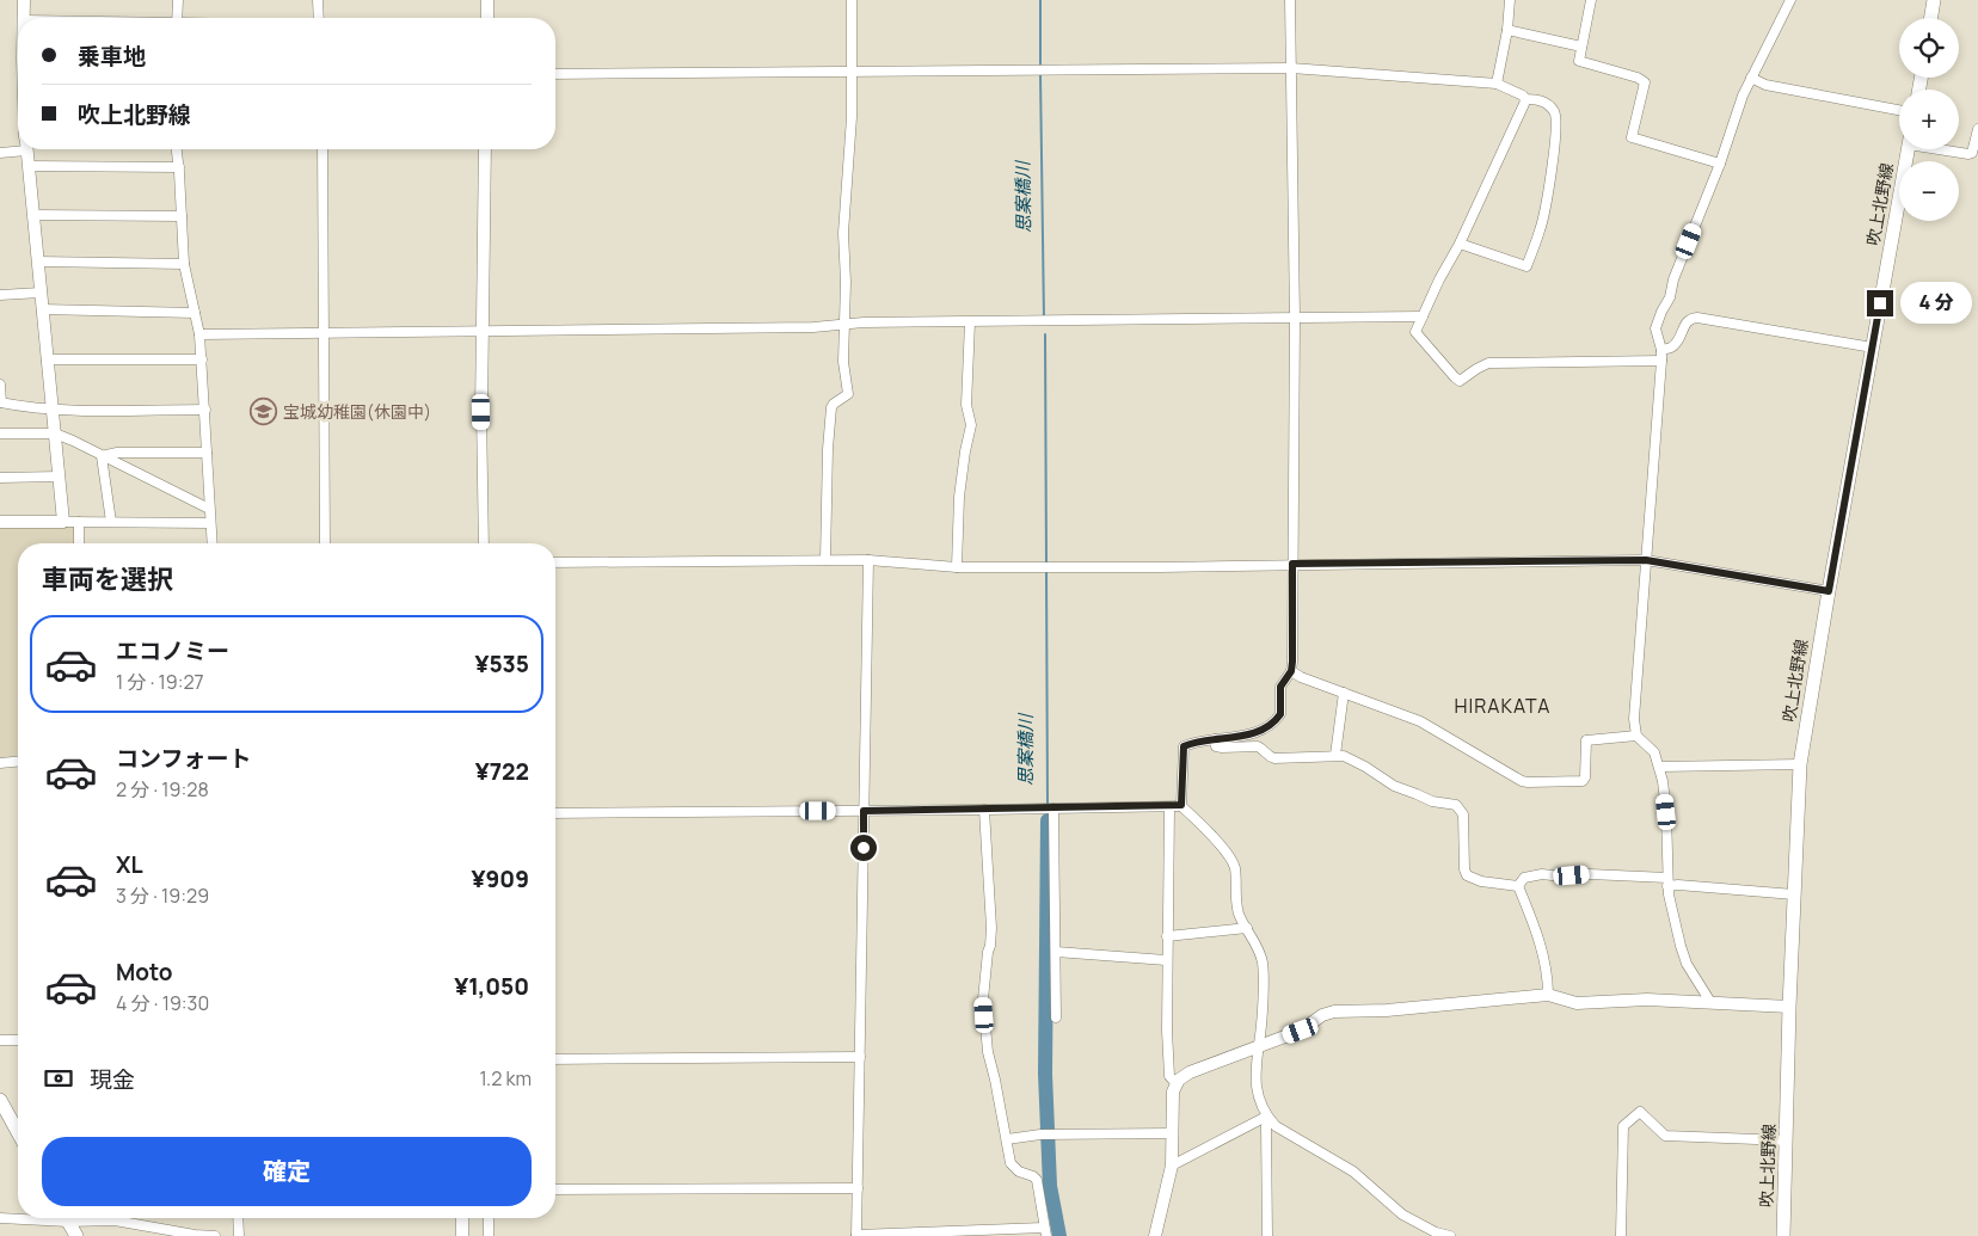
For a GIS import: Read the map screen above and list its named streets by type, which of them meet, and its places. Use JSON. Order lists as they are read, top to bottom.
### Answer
{
  "streets": {
    "main road": ["吹上北野線"]
  },
  "districts": ["HIRAKATA"],
  "water": ["思案橋川"],
  "places": {
    "school or university": ["宝城幼稚園(休園中)"]
  },
  "page": {
    "map_buttons": ["+", "−"],
    "banner": ["乗車地", "吹上北野線"],
    "bubble": "4 分",
    "heading": "車両を選択",
    "list": [
      {
        "name": "エコノミー",
        "note": "1 分 · 19:27",
        "value": "¥535"
      },
      {
        "name": "コンフォート",
        "note": "2 分 · 19:28",
        "value": "¥722"
      },
      {
        "name": "XL",
        "note": "3 分 · 19:29",
        "value": "¥909"
      },
      {
        "name": "Moto",
        "note": "4 分 · 19:30",
        "value": "¥1,050"
      }
    ],
    "pay": ["現金", "1.2 km"],
    "buttons": "確定"
  }
}
